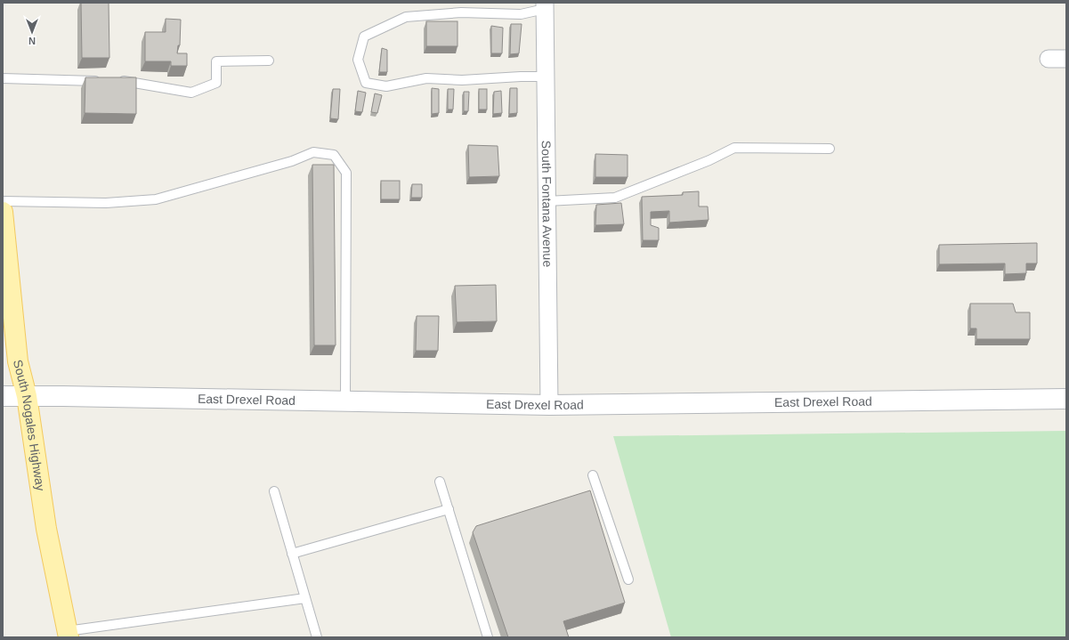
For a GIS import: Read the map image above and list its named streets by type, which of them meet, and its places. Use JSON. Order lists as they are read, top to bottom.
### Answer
{
  "streets": {
    "main road": ["South Nogales Highway"],
    "street": ["South Fontana Avenue", "East Drexel Road"]
  },
  "crossings": [
    ["South Fontana Avenue", "East Drexel Road"],
    ["East Drexel Road", "South Nogales Highway"]
  ],
  "north": "bottom"
}
